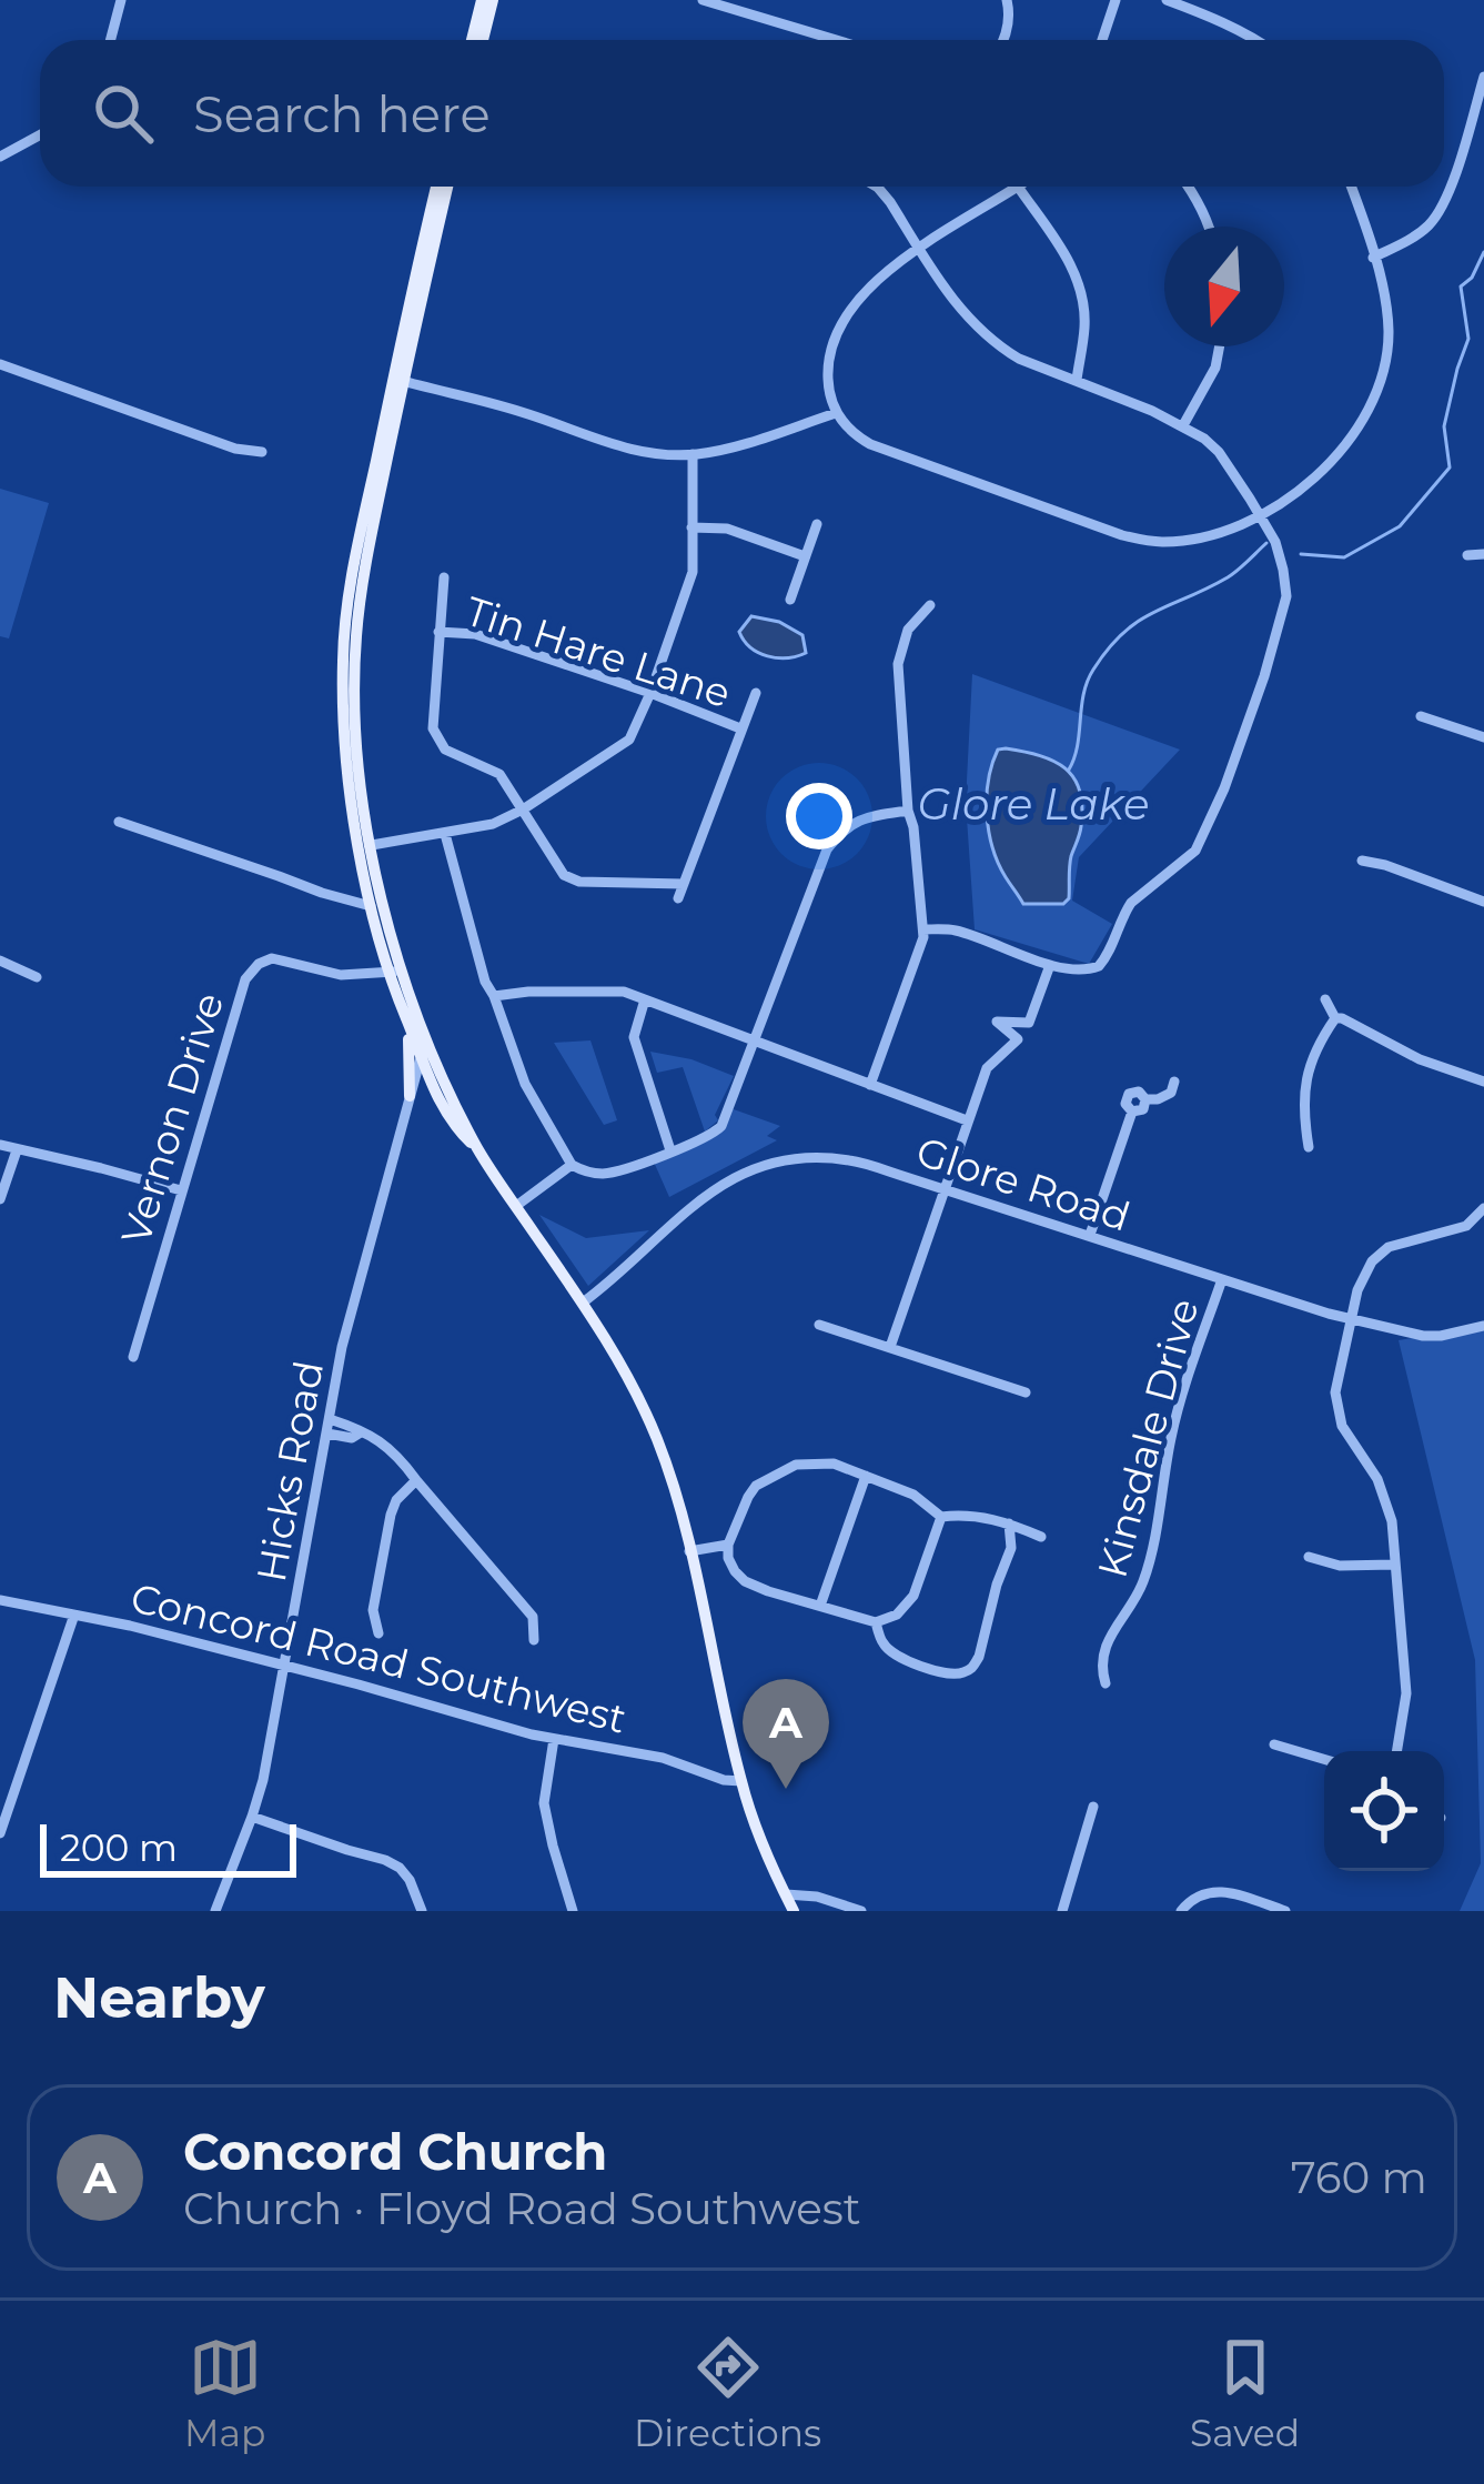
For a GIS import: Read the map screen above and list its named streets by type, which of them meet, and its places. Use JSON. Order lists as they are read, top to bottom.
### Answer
{
  "streets": {
    "street": [
      "Tin Hare Lane",
      "Vernon Drive",
      "Glore Road",
      "Kinsdale Drive",
      "Hicks Road",
      "Concord Road Southwest"
    ]
  },
  "crossings": [
    ["Glore Road", "Kinsdale Drive"],
    ["Hicks Road", "Concord Road Southwest"]
  ],
  "water": ["Glore Lake"],
  "scale_bar": "200 m",
  "north": "bottom",
  "page": {
    "search": "Search here",
    "pins": "A",
    "scale": "200 m",
    "heading": "Nearby",
    "list": [
      {
        "mark": "A",
        "name": "Concord Church",
        "note": "Church · Floyd Road Southwest",
        "value": "760 m"
      }
    ],
    "nav": ["Map", "Directions", "Saved"]
  }
}
